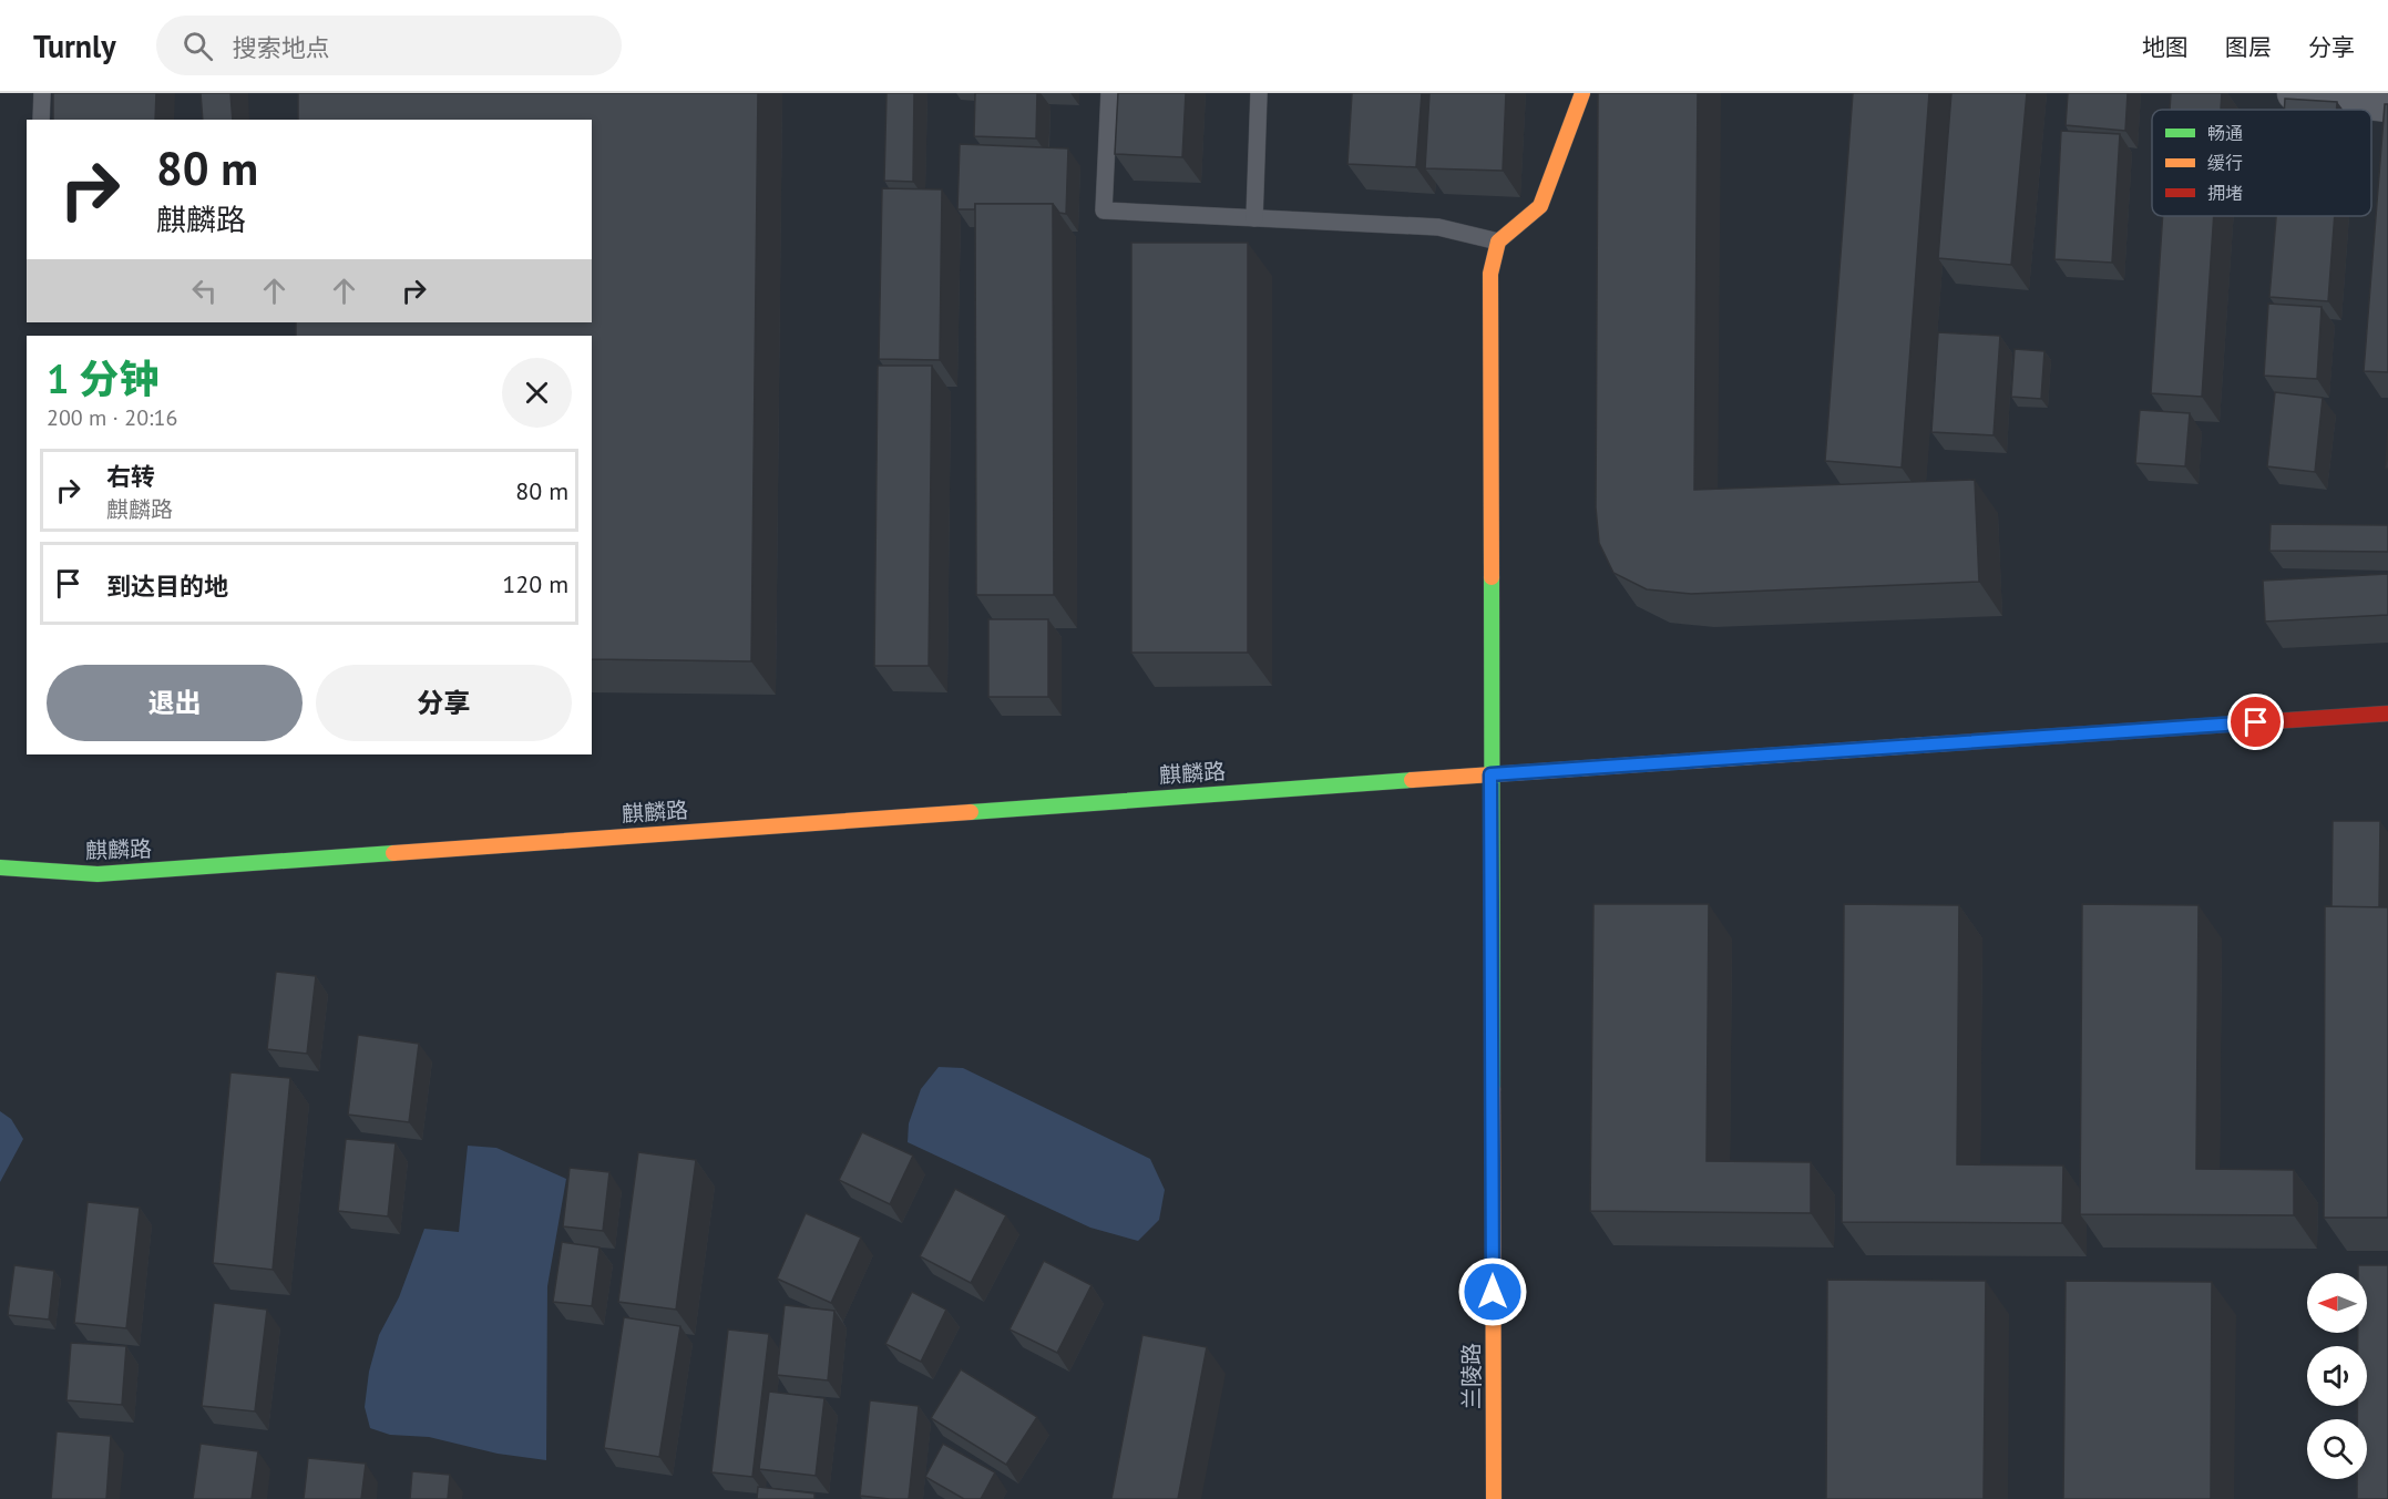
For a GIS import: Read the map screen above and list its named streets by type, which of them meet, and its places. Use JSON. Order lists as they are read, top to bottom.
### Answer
{
  "streets": {
    "street": ["麒麟路", "兰陵路"]
  },
  "crossings": [
    ["麒麟路", "兰陵路"]
  ],
  "legend": ["畅通", "缓行", "拥堵"],
  "north": "left",
  "page": {
    "header": "Turnly",
    "search": "搜索地点",
    "nav": ["地图", "图层", "分享"],
    "turn": ["80 m", "麒麟路"],
    "heading": ["1 分钟", "200 m · 20:16"],
    "list": [
      {
        "name": "右转",
        "note": "麒麟路",
        "value": "80 m"
      },
      {
        "name": "到达目的地",
        "value": "120 m"
      }
    ],
    "buttons": ["退出", "分享"]
  }
}
